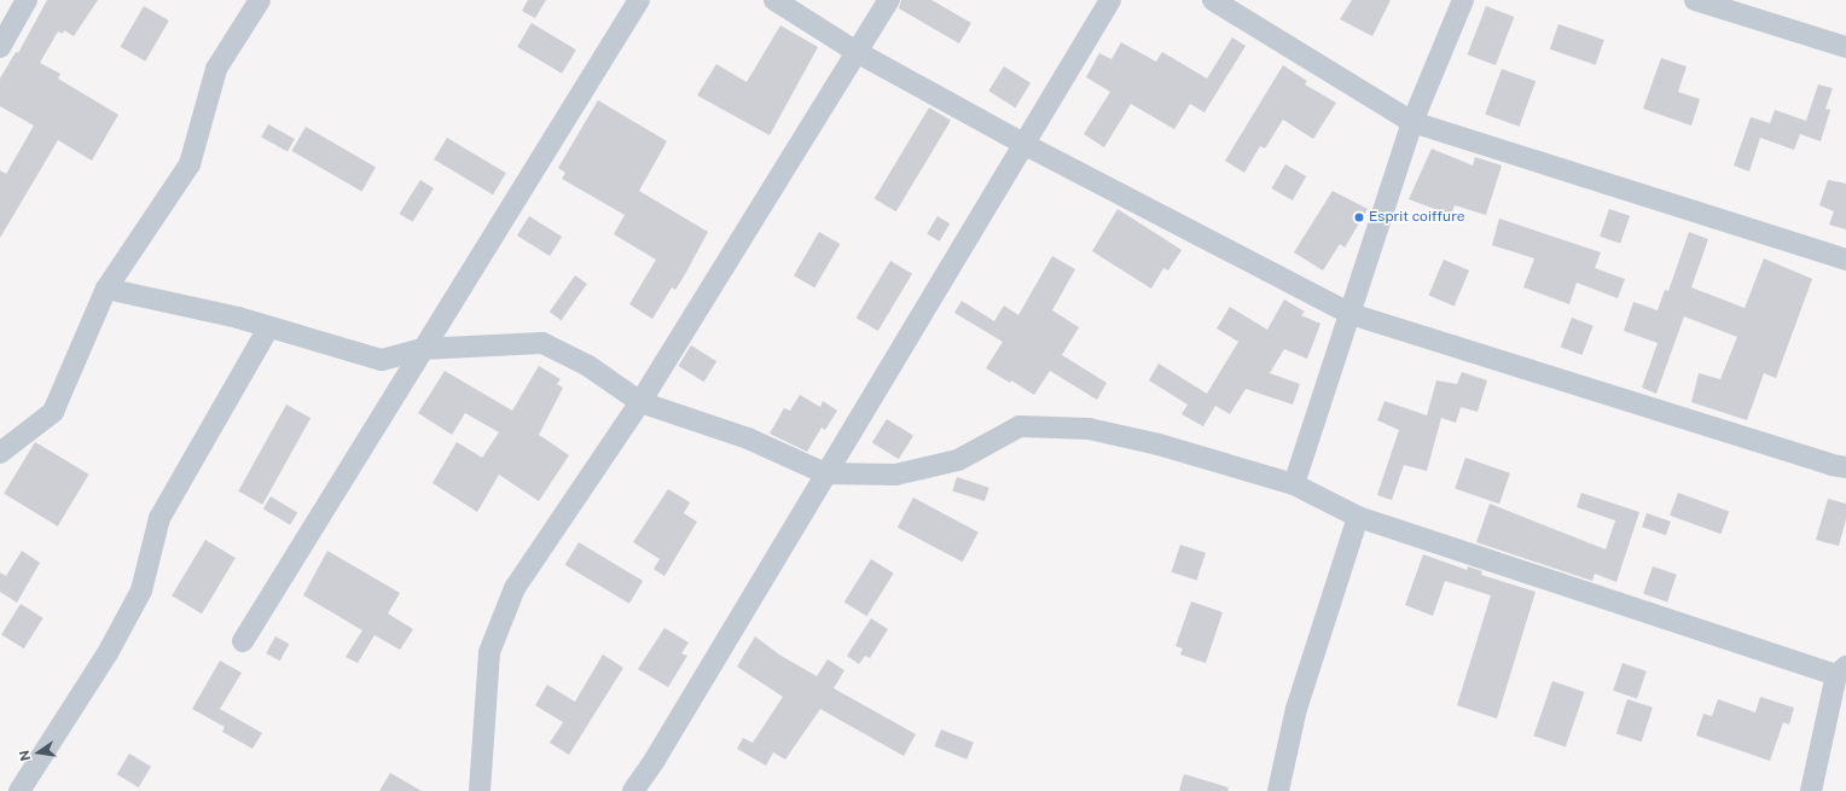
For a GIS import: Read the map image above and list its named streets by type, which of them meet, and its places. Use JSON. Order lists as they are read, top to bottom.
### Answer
{
  "places": ["Esprit coiffure"],
  "north": "left"
}
